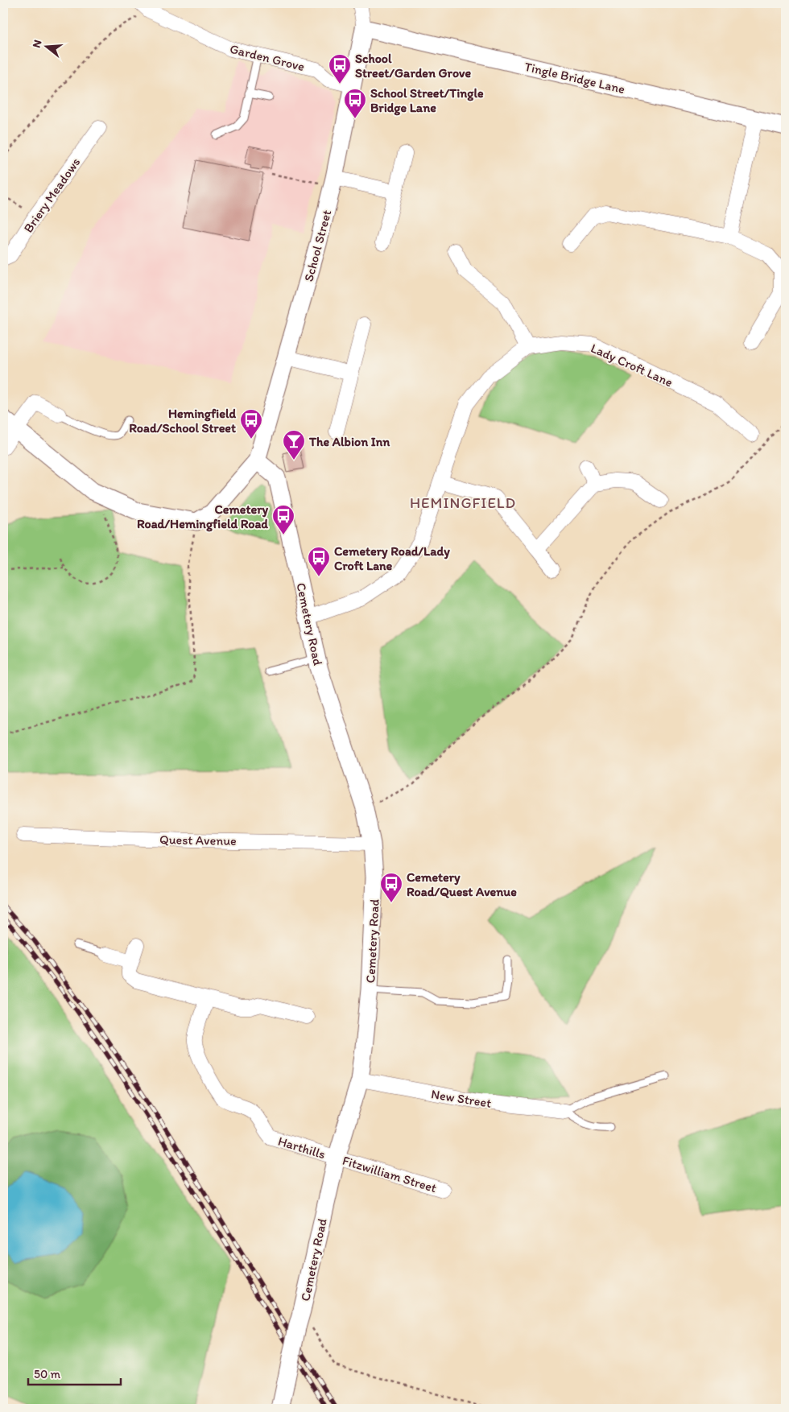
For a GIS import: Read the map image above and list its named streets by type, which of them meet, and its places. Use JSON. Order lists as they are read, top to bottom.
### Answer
{
  "streets": {
    "street": [
      "Garden Grove",
      "Tingle Bridge Lane",
      "Briery Meadows",
      "School Street",
      "Lady Croft Lane",
      "Cemetery Road",
      "Quest Avenue",
      "New Street",
      "Harthills",
      "Fitzwilliam Street"
    ]
  },
  "crossings": [
    ["Garden Grove", "School Street"],
    ["Tingle Bridge Lane", "School Street"],
    ["School Street", "Cemetery Road"],
    ["Lady Croft Lane", "Cemetery Road"],
    ["Cemetery Road", "Quest Avenue"],
    ["Cemetery Road", "New Street"],
    ["Cemetery Road", "Harthills"],
    ["Cemetery Road", "Fitzwilliam Street"],
    ["Harthills", "Fitzwilliam Street"]
  ],
  "districts": ["HEMINGFIELD"],
  "places": {
    "bus stop": [
      "School Street/Garden Grove",
      "School Street/Tingle Bridge Lane",
      "Hemingfield Road/School Street",
      "Cemetery Road/Hemingfield Road",
      "Cemetery Road/Lady Croft Lane",
      "Cemetery Road/Quest Avenue"
    ],
    "bar": ["The Albion Inn"]
  },
  "scale_bar": "50 m",
  "north": "left"
}
